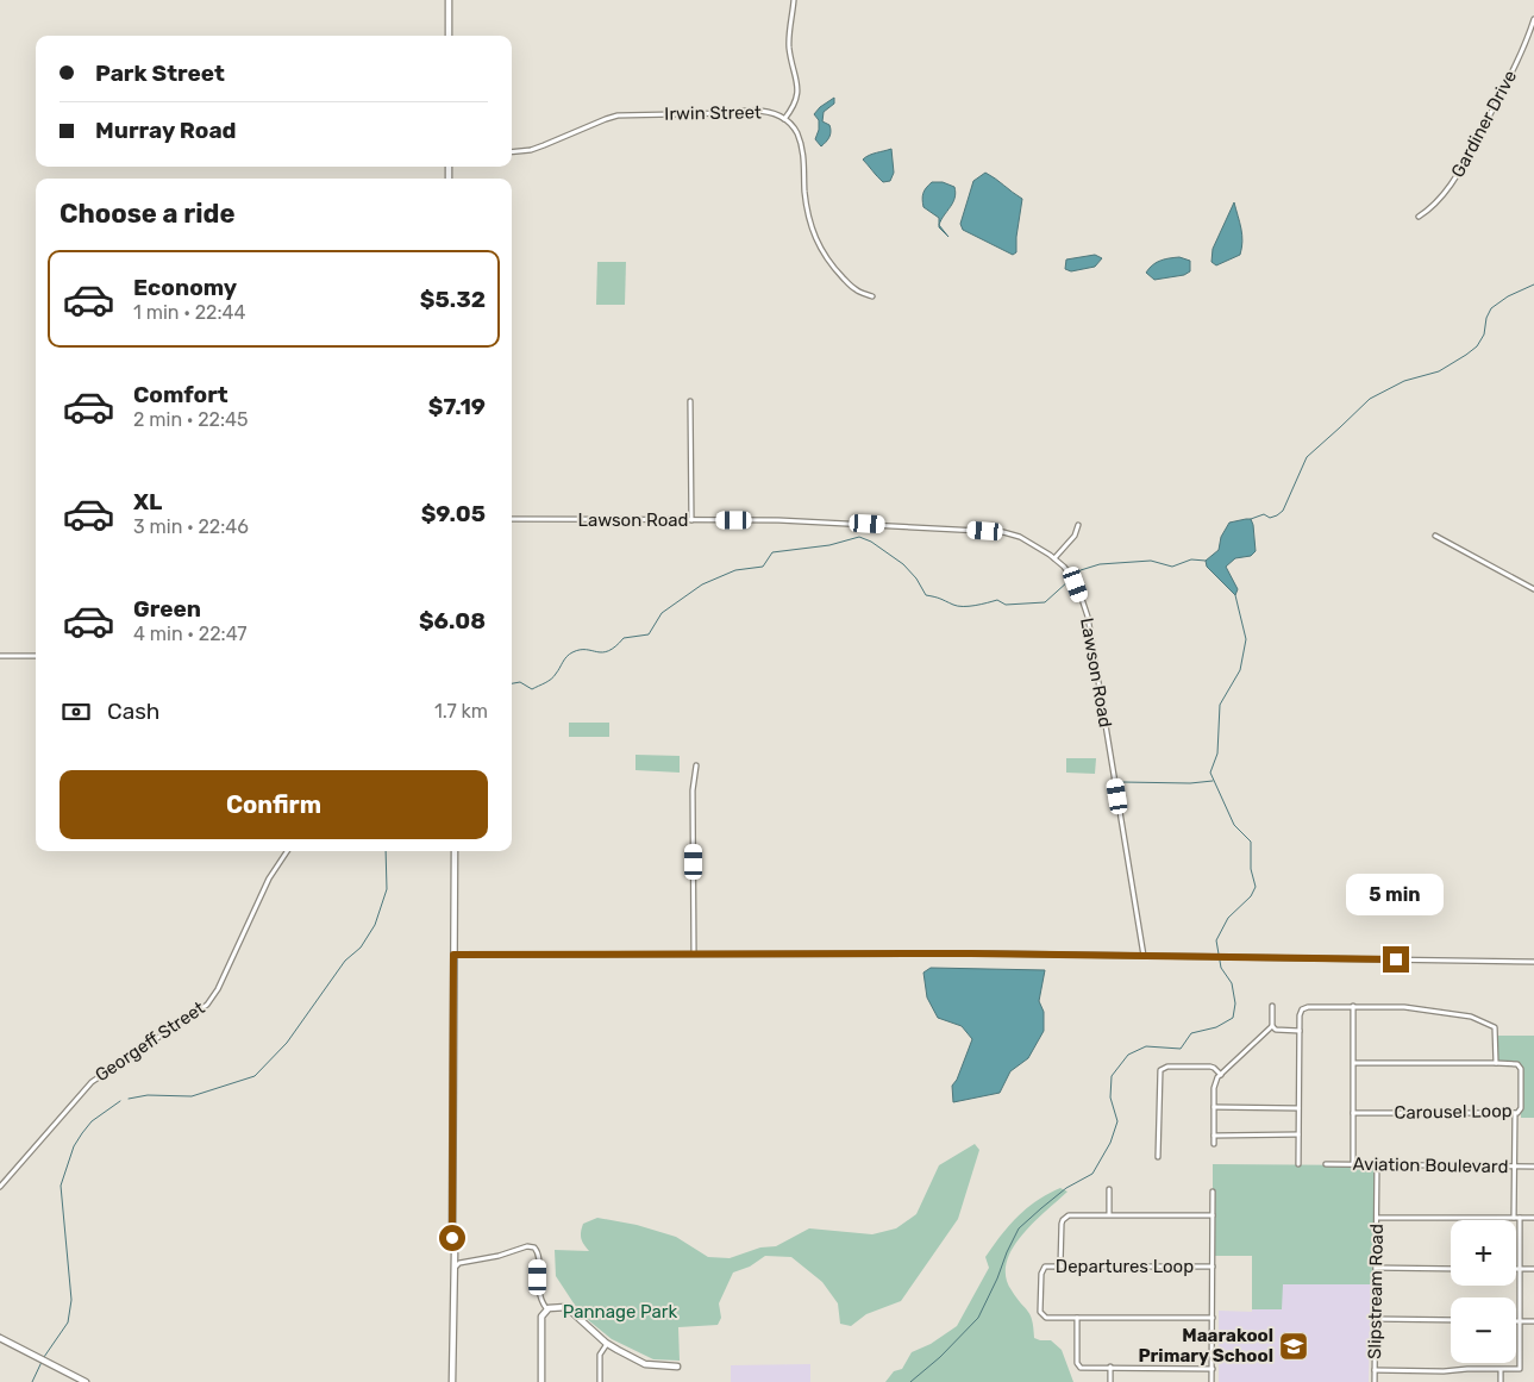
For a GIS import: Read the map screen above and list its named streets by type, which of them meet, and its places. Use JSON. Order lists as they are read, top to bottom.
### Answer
{
  "streets": {
    "street": [
      "Irwin Street",
      "Gardiner Drive",
      "Lawson Road",
      "Georgeff Street",
      "Carousel Loop",
      "Aviation Boulevard",
      "Departures Loop",
      "Slipstream Road"
    ]
  },
  "crossings": [
    ["Aviation Boulevard", "Slipstream Road"]
  ],
  "parks": ["Pannage Park"],
  "places": {
    "school or university": ["Maarakool Primary School"]
  },
  "page": {
    "banner": ["Park Street", "Murray Road"],
    "heading": "Choose a ride",
    "list": [
      {
        "name": "Economy",
        "note": "1 min · 22:44",
        "value": "$5.32"
      },
      {
        "name": "Comfort",
        "note": "2 min · 22:45",
        "value": "$7.19"
      },
      {
        "name": "XL",
        "note": "3 min · 22:46",
        "value": "$9.05"
      },
      {
        "name": "Green",
        "note": "4 min · 22:47",
        "value": "$6.08"
      }
    ],
    "pay": ["Cash", "1.7 km"],
    "buttons": "Confirm",
    "bubble": "5 min",
    "map_buttons": ["+", "−"]
  }
}
